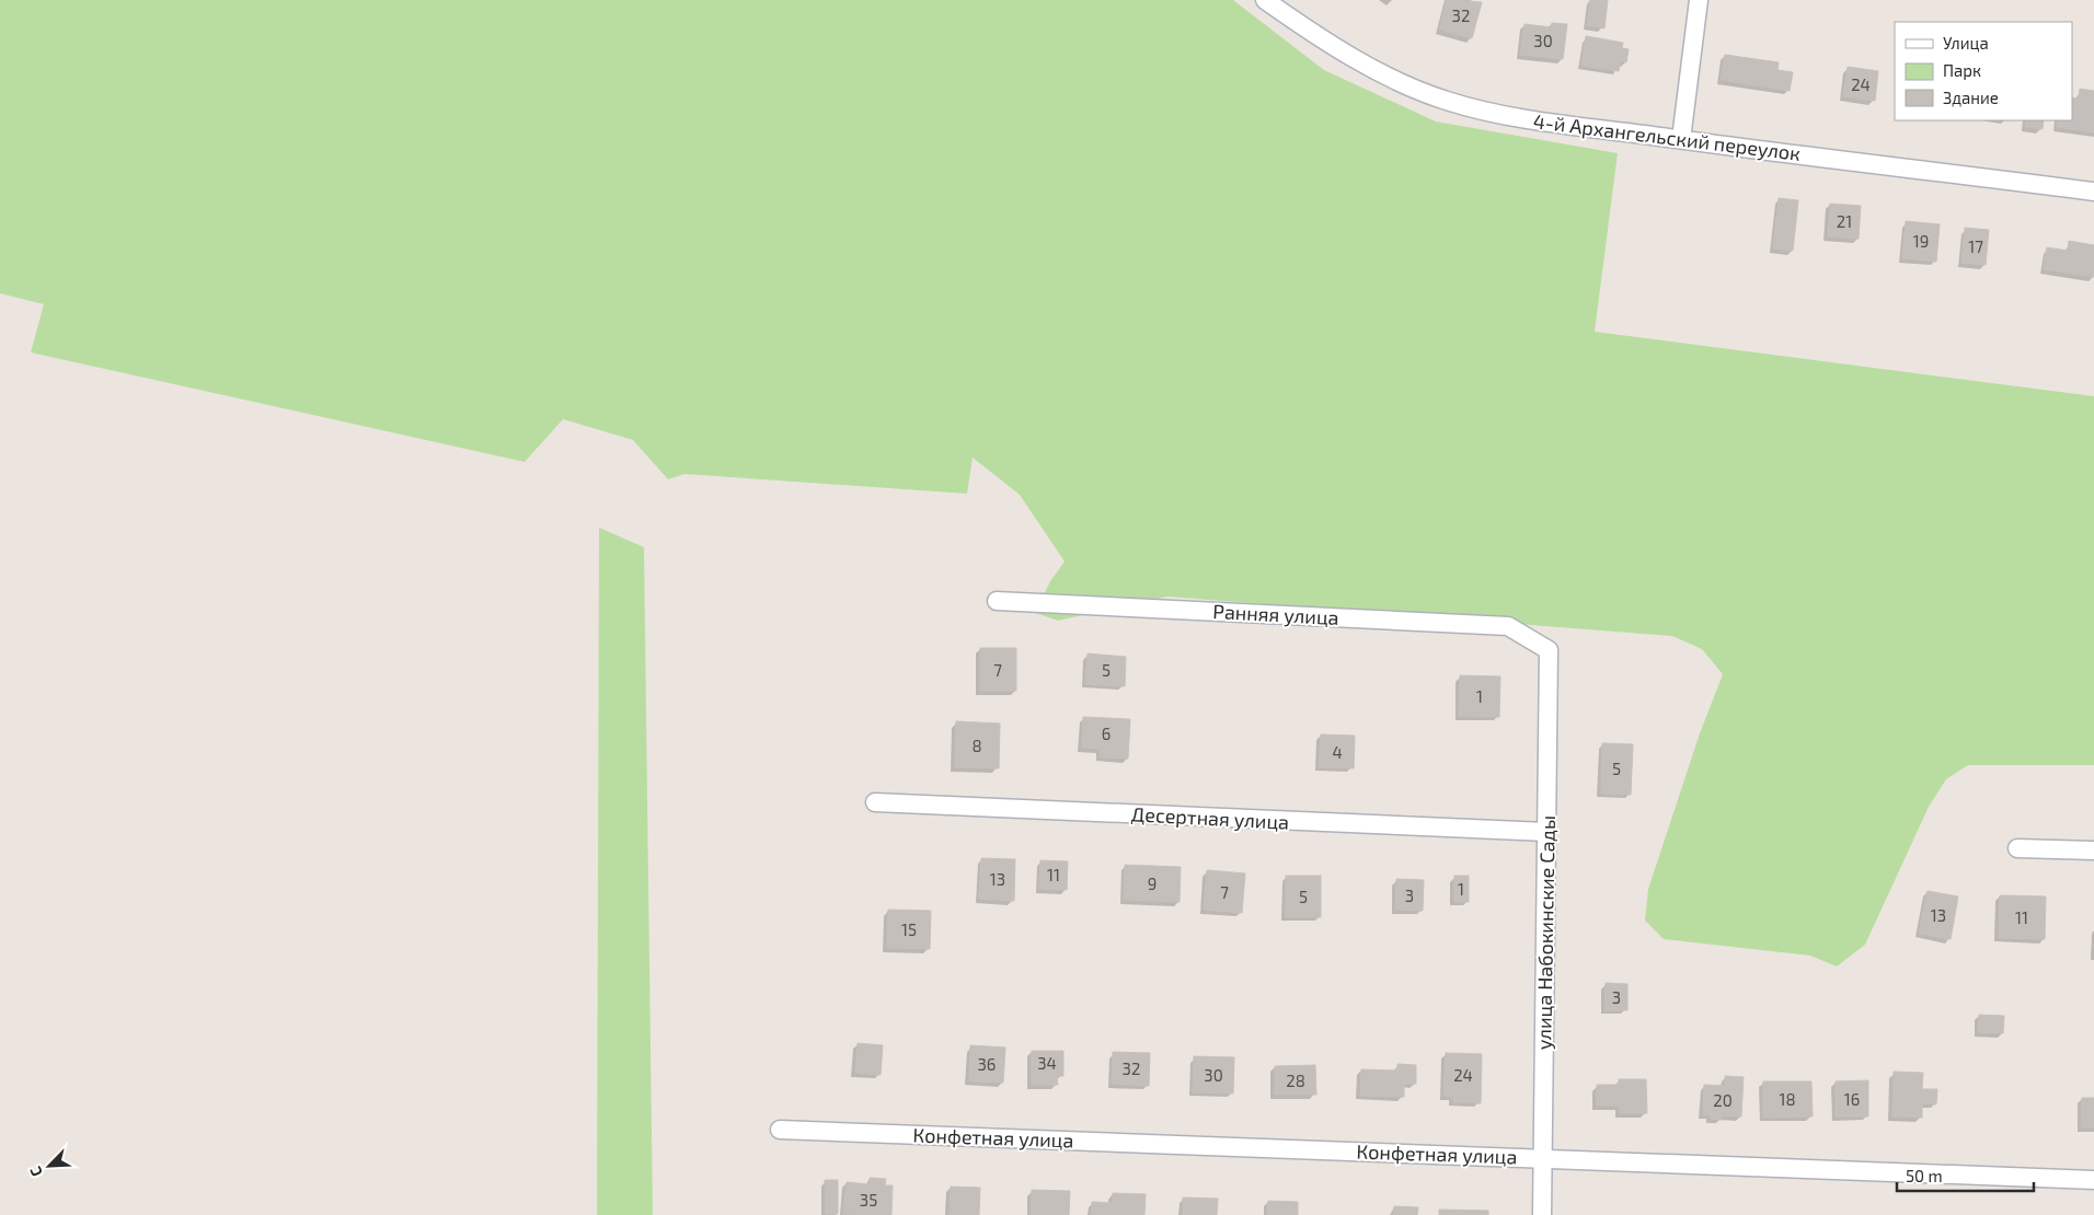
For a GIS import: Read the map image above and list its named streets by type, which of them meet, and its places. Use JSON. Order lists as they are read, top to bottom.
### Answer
{
  "streets": {
    "street": [
      "4-й Архангельский переулок",
      "Ранняя улица",
      "Десертная улица",
      "улица Набокинские Сады",
      "Конфетная улица"
    ]
  },
  "crossings": [
    ["Ранняя улица", "улица Набокинские Сады"],
    ["Десертная улица", "улица Набокинские Сады"],
    ["улица Набокинские Сады", "Конфетная улица"]
  ],
  "house_numbers": [
    "32",
    "30",
    "24",
    "21",
    "19",
    "17",
    "7",
    "5",
    "1",
    "6",
    "8",
    "4",
    "5",
    "11",
    "13",
    "9",
    "1",
    "7",
    "3",
    "5",
    "13",
    "11",
    "15",
    "3",
    "34",
    "36",
    "32",
    "30",
    "24",
    "28",
    "18",
    "16",
    "20",
    "35"
  ],
  "legend": ["Улица", "Парк", "Здание"],
  "scale_bar": "50 m",
  "north": "bottom left"
}
